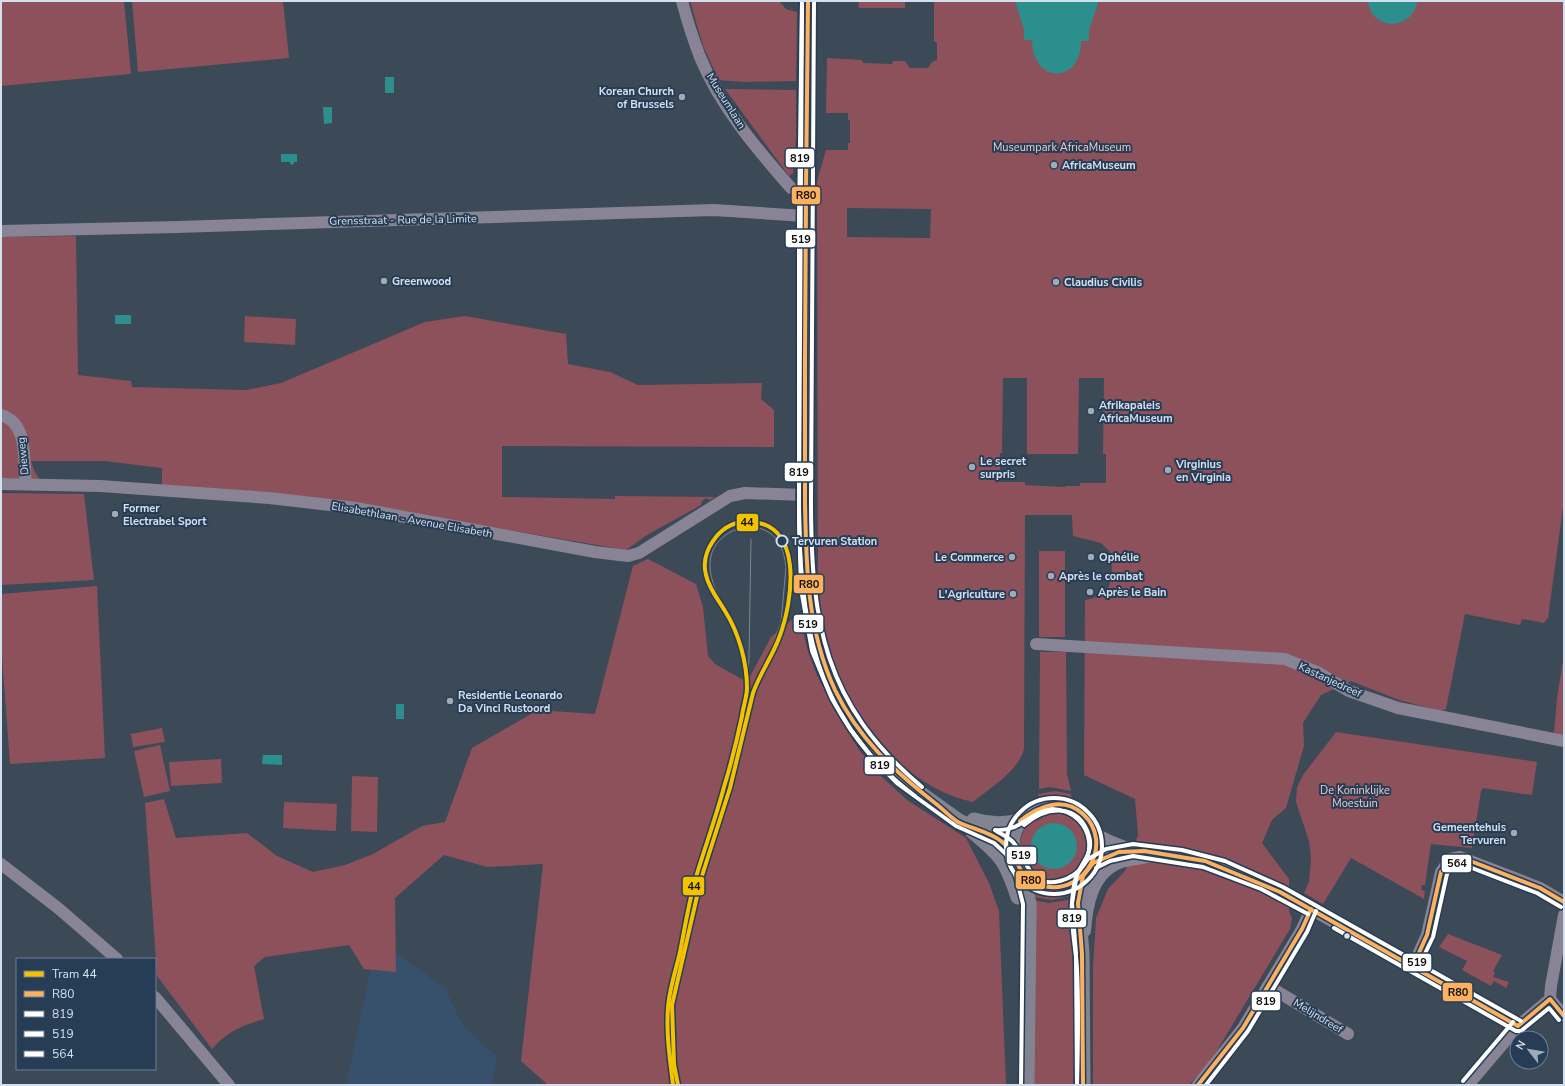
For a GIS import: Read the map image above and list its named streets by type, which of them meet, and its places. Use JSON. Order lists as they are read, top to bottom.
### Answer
{
  "streets": {
    "street": [
      "Museumlaan",
      "Grensstraat - Rue de la Limite",
      "Dieweg",
      "Elisabethlaan - Avenue Elisabeth",
      "Kastanjedreef",
      "Melijndreef"
    ]
  },
  "crossings": [
    ["Dieweg", "Elisabethlaan - Avenue Elisabeth"]
  ],
  "parks": ["Museumpark AfricaMuseum", "De Koninklijke Moestuin"],
  "places": [
    "Korean Church of Brussels",
    "AfricaMuseum",
    "Greenwood",
    "Claudius Civilis",
    "Afrikapaleis AfricaMuseum",
    "Le secret surpris",
    "Virginius en Virginia",
    "Former Electrabel Sport",
    "Tervuren Station",
    "Le Commerce",
    "Ophélie",
    "Après le combat",
    "Après le Bain",
    "L'Agriculture",
    "Residentie Leonardo Da Vinci Rustoord",
    "Gemeentehuis Tervuren"
  ],
  "lines": [
    "transit line R80",
    "transit line 819",
    "transit line 519",
    "tram line 44",
    "transit line 564"
  ],
  "legend": [
    "Tram 44",
    "R80",
    "819",
    "519",
    "564"
  ],
  "north": "top left"
}
